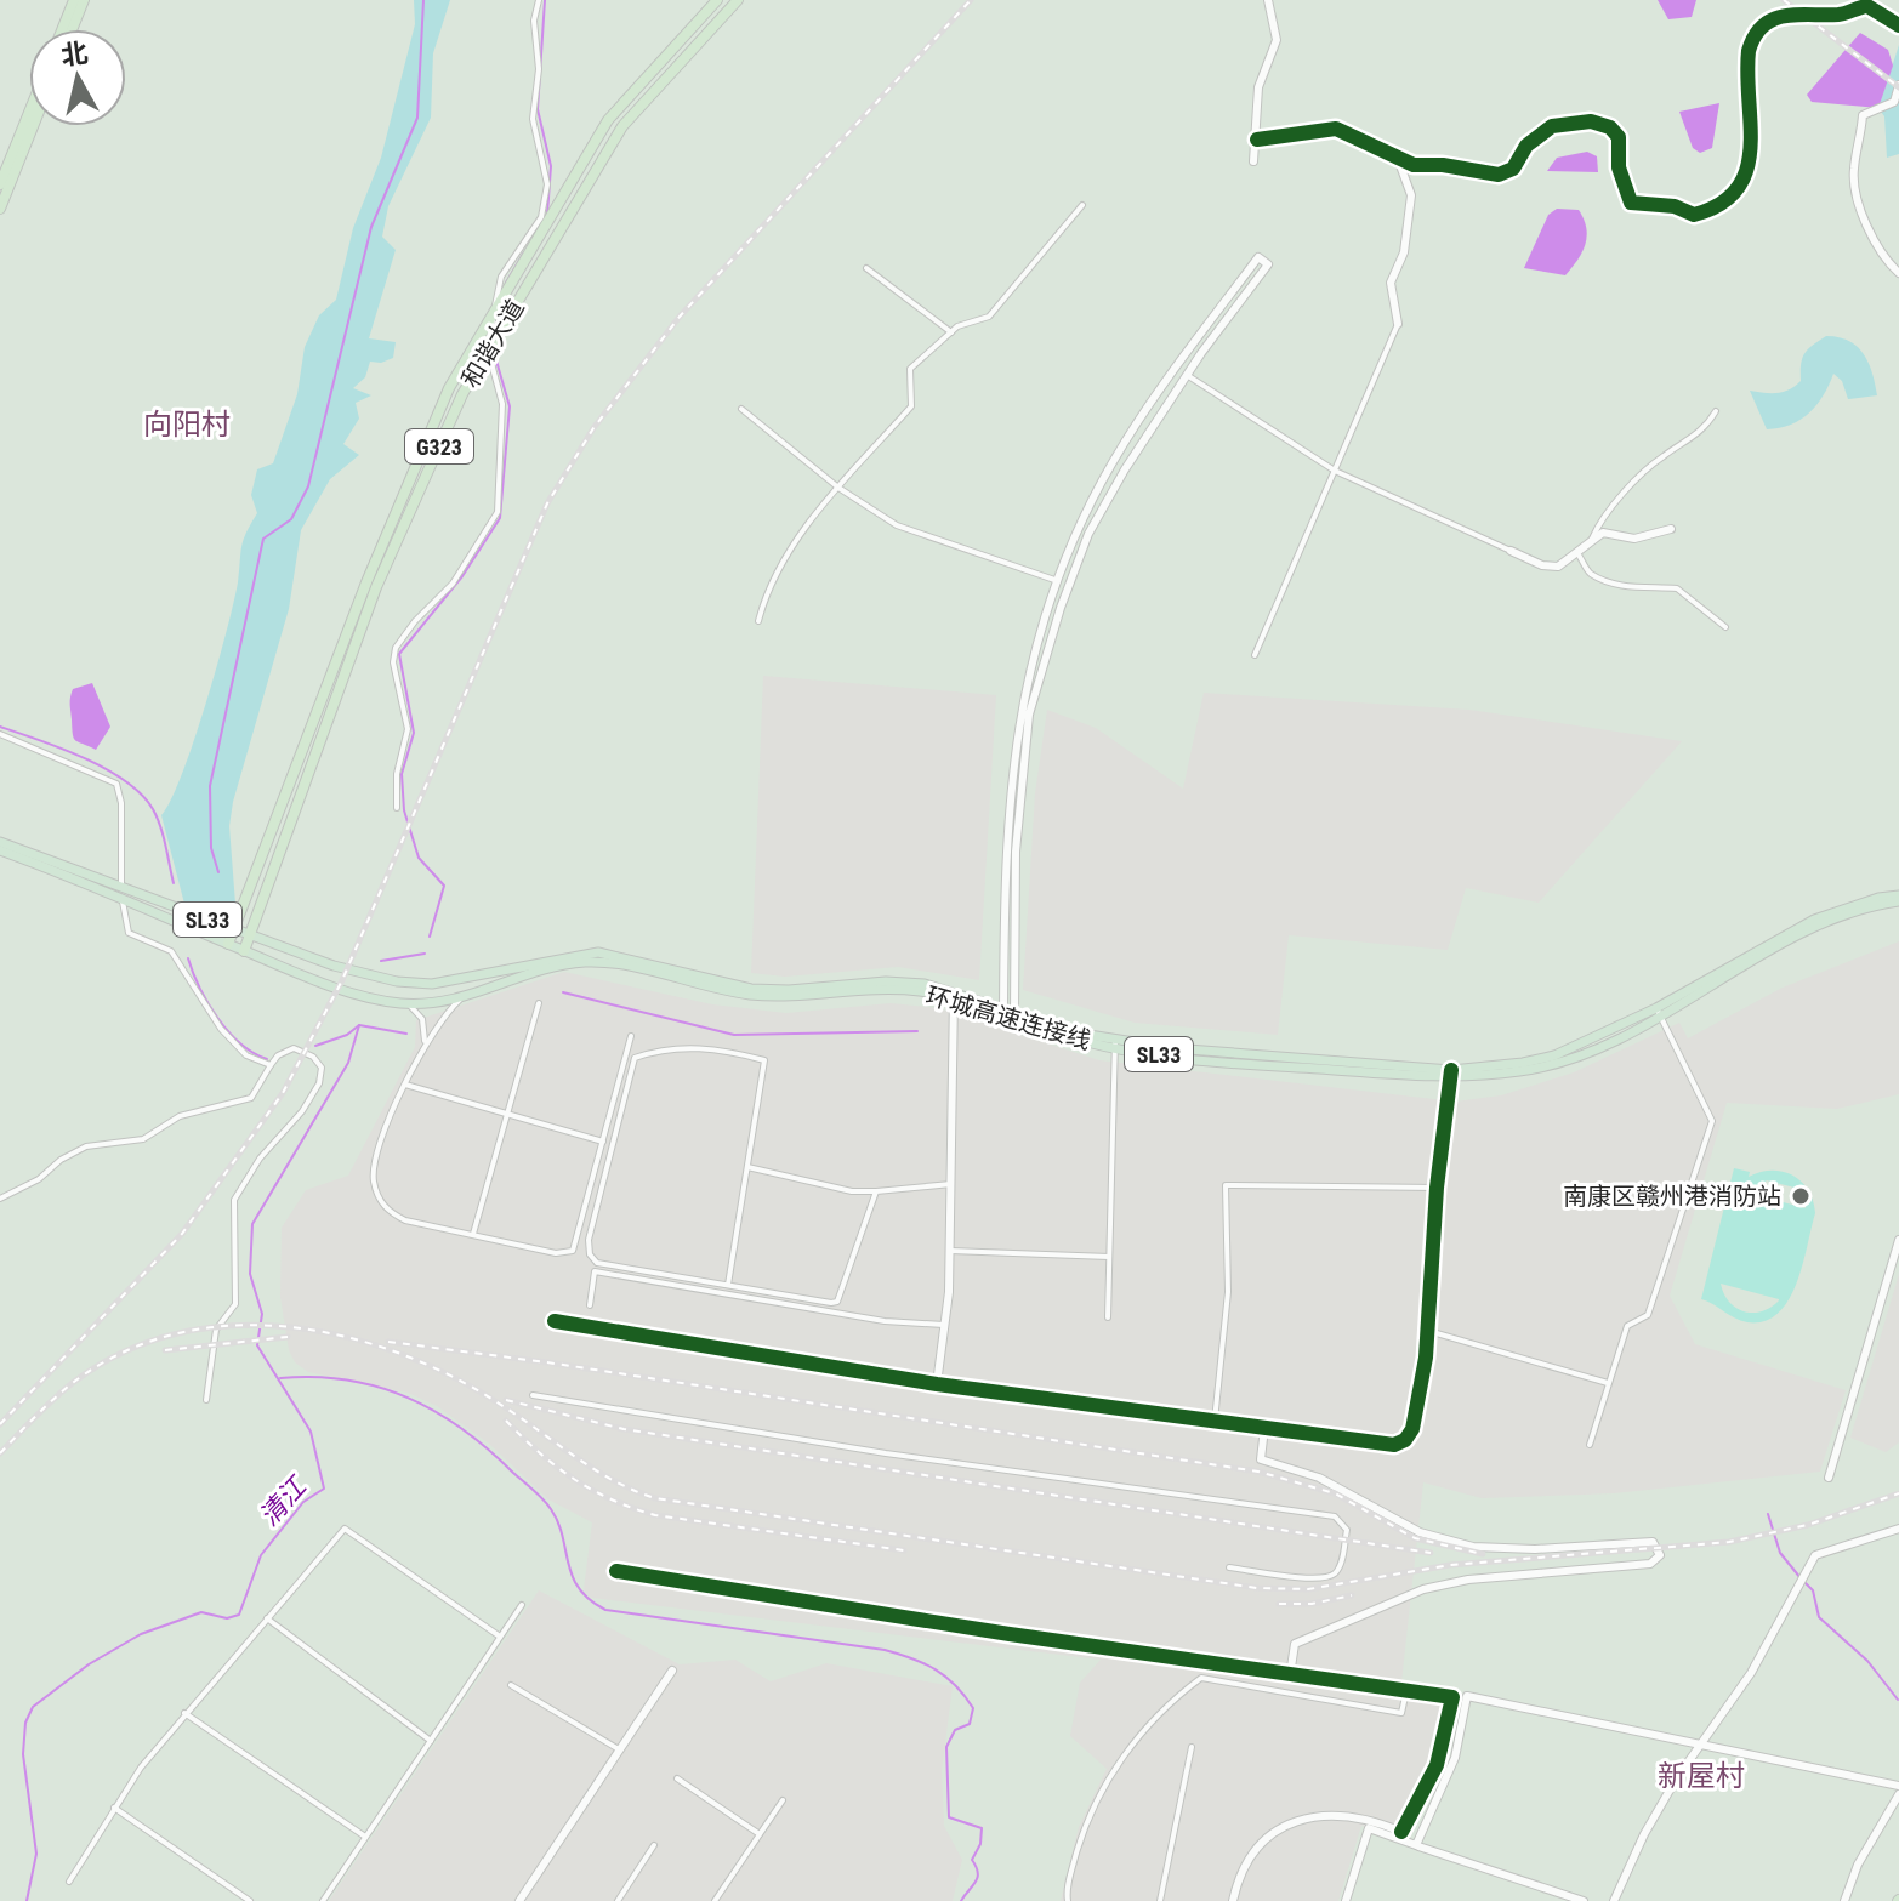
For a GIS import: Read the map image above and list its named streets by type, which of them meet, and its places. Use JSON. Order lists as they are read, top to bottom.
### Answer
{
  "streets": {
    "highway": ["和谐大道", "G323"],
    "main road": ["SL33", "环城高速连接线"]
  },
  "crossings": [
    ["和谐大道", "环城高速连接线"]
  ],
  "districts": ["向阳村", "新屋村"],
  "water": ["清江"],
  "places": ["南康区赣州港消防站"],
  "north": "top"
}
